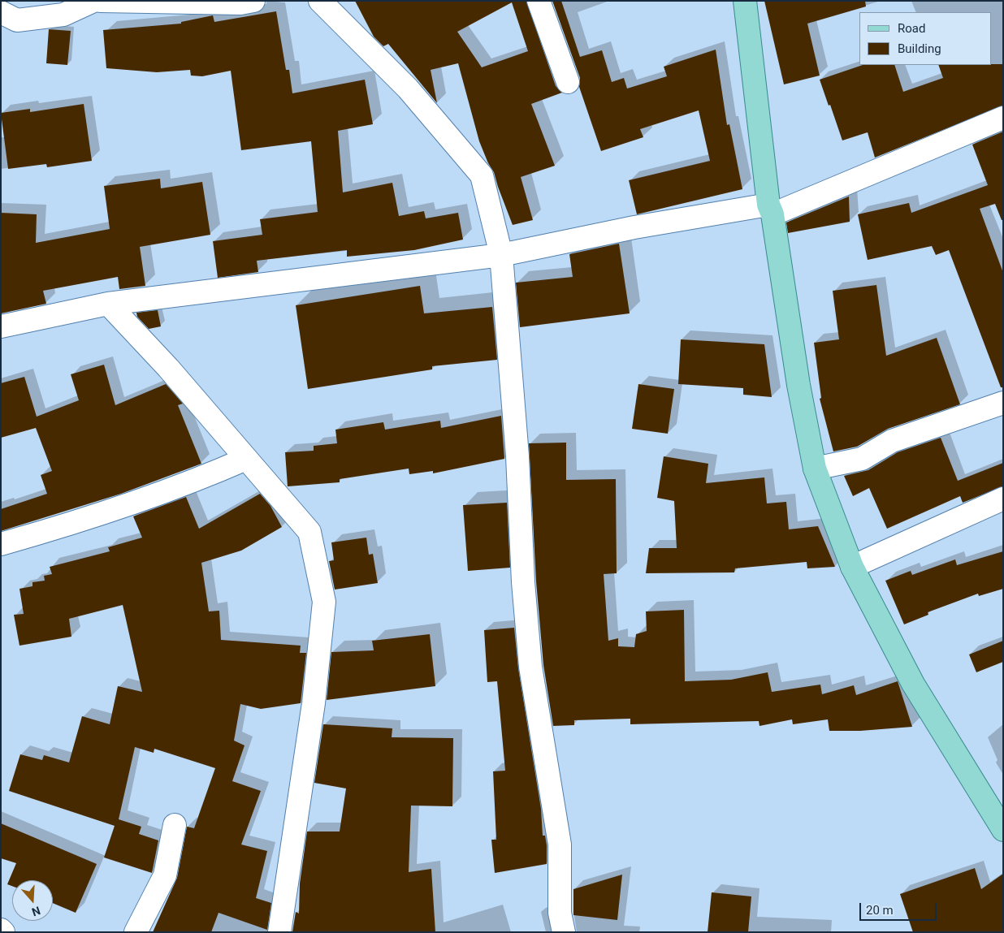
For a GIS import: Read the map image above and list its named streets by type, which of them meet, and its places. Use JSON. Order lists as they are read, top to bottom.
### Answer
{
  "legend": ["Road", "Building"],
  "scale_bar": "20 m",
  "north": "bottom"
}
